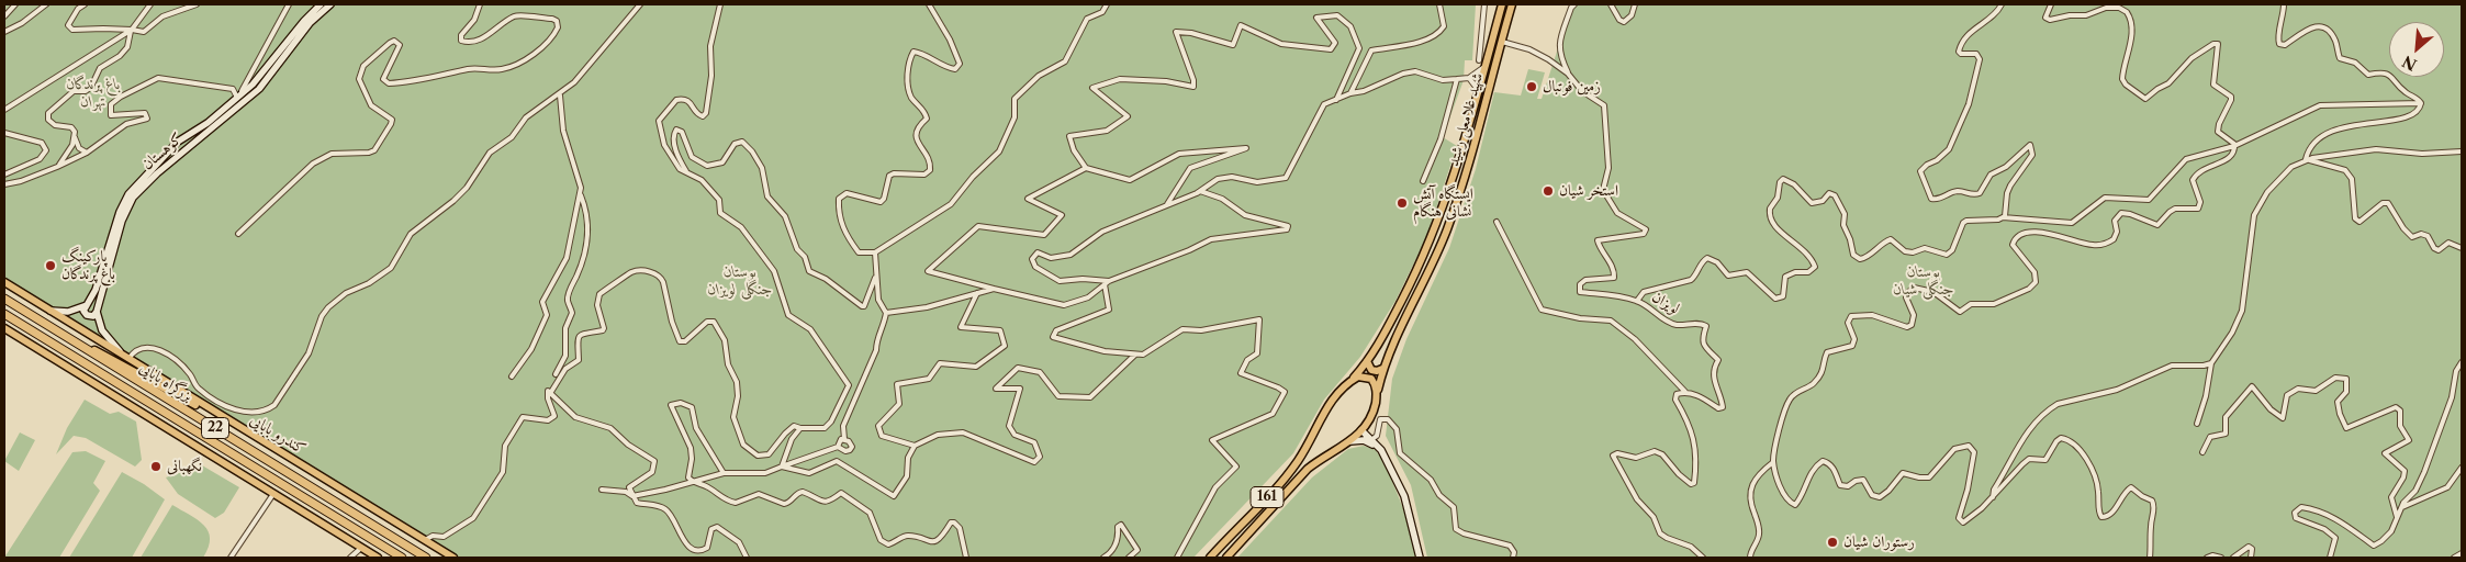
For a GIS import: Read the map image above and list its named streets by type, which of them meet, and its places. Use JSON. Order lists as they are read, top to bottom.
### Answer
{
  "streets": {
    "highway": ["بزرگراه بابایی", "22"],
    "main road": [
      "شهید غلامعلی رشید",
      "کوهستان",
      "کندرو بابایی",
      "161"
    ],
    "street": ["لویزان"]
  },
  "crossings": [
    ["شهید غلامعلی رشید", "لویزان"]
  ],
  "parks": ["باغ پرندگان تهران", "بوستان جنگلی لویزان", "بوستان جنگلی شیان"],
  "places": [
    "زمین فوتبال",
    "استخر شیان",
    "ایستگاه آتش نشانی هنگام",
    "پارکینگ باغ پرندگان",
    "نگهبانی",
    "رستوران شیان"
  ],
  "north": "bottom left"
}
